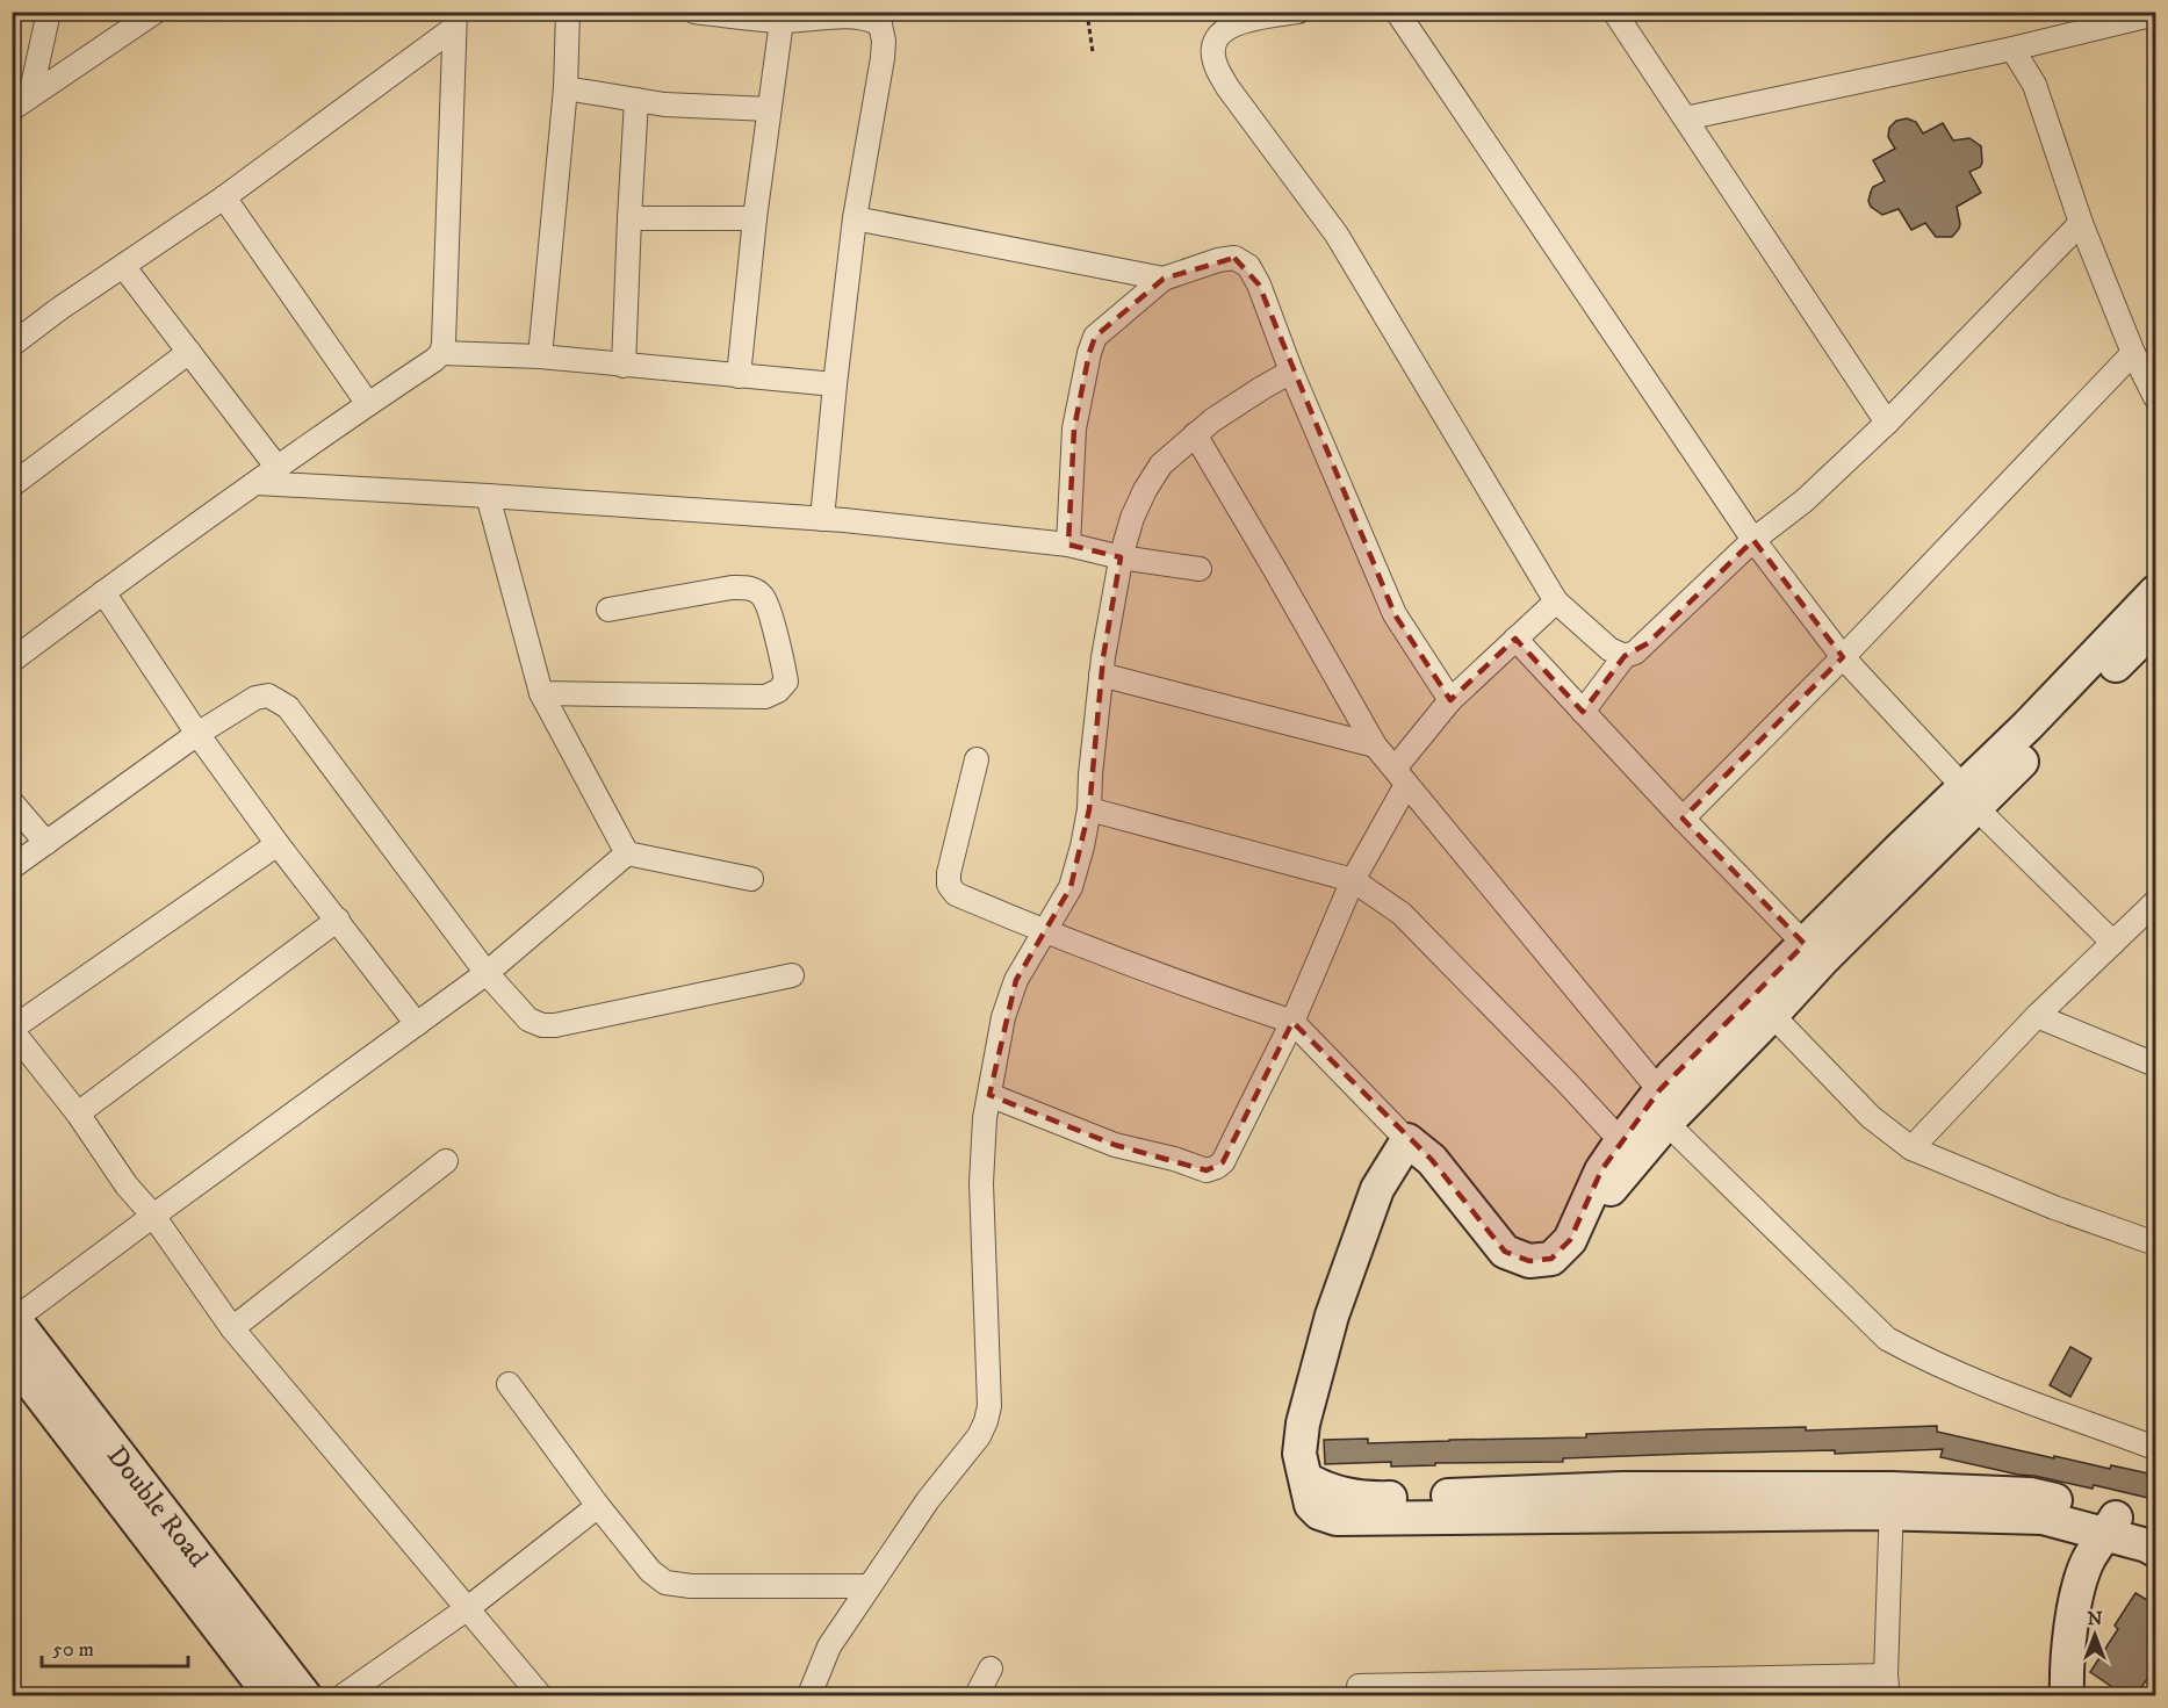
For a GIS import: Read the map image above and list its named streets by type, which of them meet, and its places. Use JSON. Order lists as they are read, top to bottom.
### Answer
{
  "streets": {
    "street": ["Double Road"]
  },
  "scale_bar": "50 m",
  "north": "top"
}
